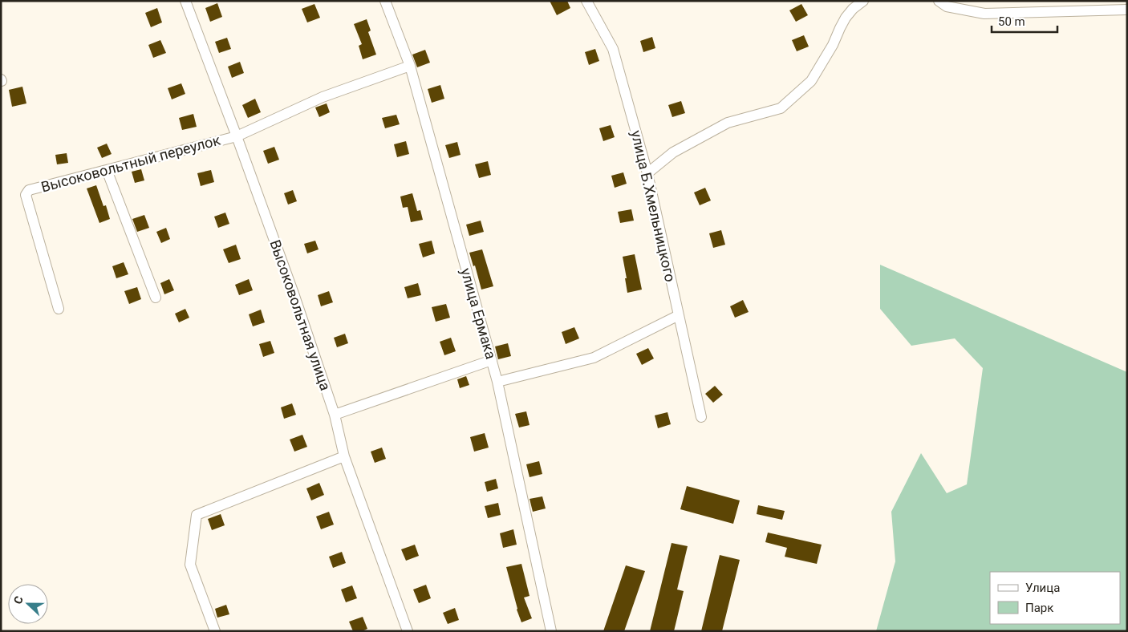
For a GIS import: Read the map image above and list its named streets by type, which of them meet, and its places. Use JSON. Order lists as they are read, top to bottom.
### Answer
{
  "streets": {
    "street": [
      "Высоковольтный переулок",
      "улица Б.Хмельницкого",
      "улица Ермака",
      "Высоковольтная улица"
    ]
  },
  "crossings": [
    ["Высоковольтный переулок", "улица Ермака"],
    ["Высоковольтный переулок", "Высоковольтная улица"]
  ],
  "legend": ["Улица", "Парк"],
  "scale_bar": "50 m",
  "north": "left"
}
